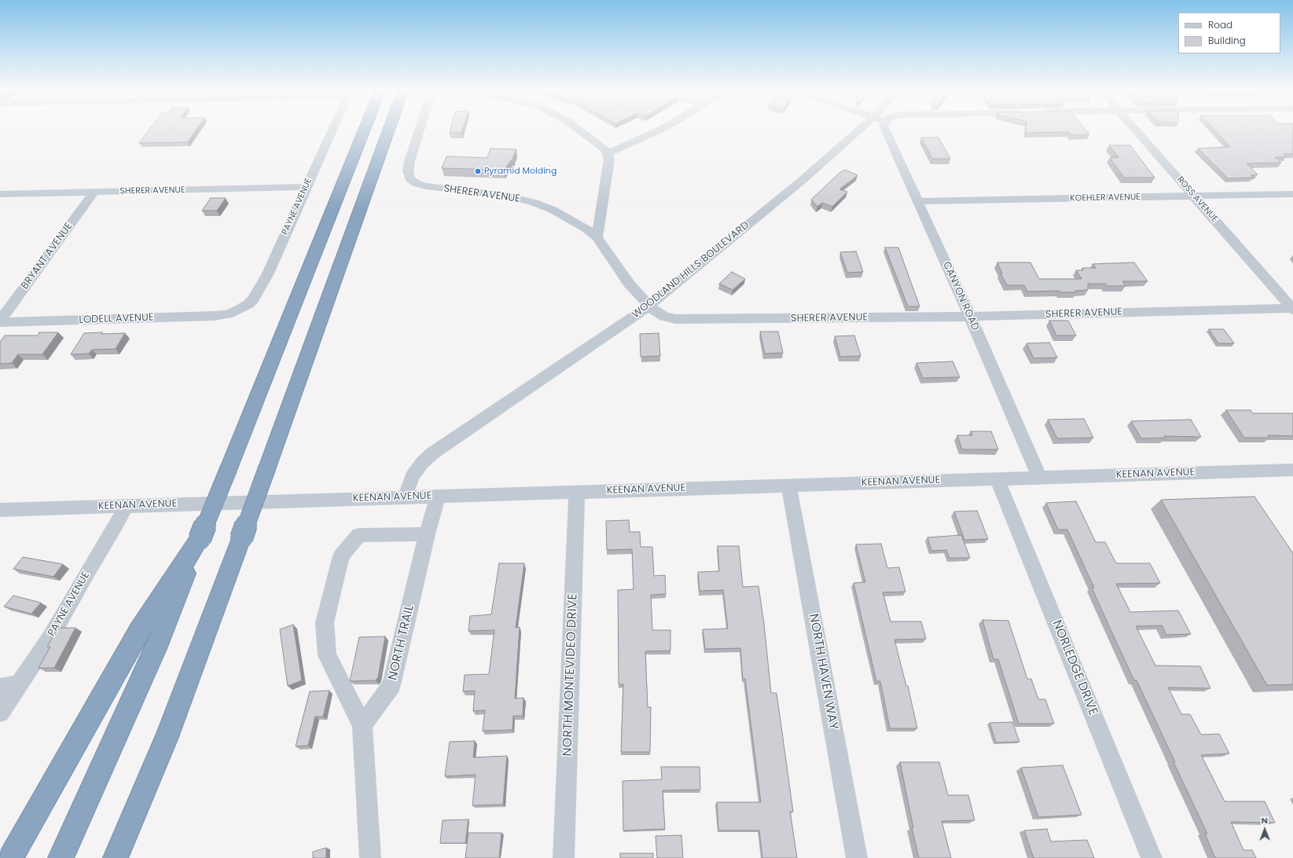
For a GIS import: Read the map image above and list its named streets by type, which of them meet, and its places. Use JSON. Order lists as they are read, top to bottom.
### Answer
{
  "streets": {
    "street": [
      "SHERER AVENUE",
      "KOEHLER AVENUE",
      "ROSS AVENUE",
      "PAYNE AVENUE",
      "BRYANT AVENUE",
      "WOODLAND HILLS BOULEVARD",
      "CANYON ROAD",
      "LODELL AVENUE",
      "KEENAN AVENUE",
      "NORTH TRAIL",
      "NORLEDGE DRIVE",
      "NORTH HAVEN WAY",
      "NORTH MONTEVIDEO DRIVE"
    ]
  },
  "crossings": [
    ["SHERER AVENUE", "ROSS AVENUE"],
    ["SHERER AVENUE", "PAYNE AVENUE"],
    ["SHERER AVENUE", "BRYANT AVENUE"],
    ["SHERER AVENUE", "WOODLAND HILLS BOULEVARD"],
    ["SHERER AVENUE", "CANYON ROAD"],
    ["KOEHLER AVENUE", "ROSS AVENUE"],
    ["KOEHLER AVENUE", "CANYON ROAD"],
    ["PAYNE AVENUE", "LODELL AVENUE"],
    ["PAYNE AVENUE", "KEENAN AVENUE"],
    ["BRYANT AVENUE", "LODELL AVENUE"],
    ["WOODLAND HILLS BOULEVARD", "KEENAN AVENUE"],
    ["CANYON ROAD", "KEENAN AVENUE"],
    ["KEENAN AVENUE", "NORTH TRAIL"],
    ["KEENAN AVENUE", "NORLEDGE DRIVE"],
    ["KEENAN AVENUE", "NORTH HAVEN WAY"],
    ["KEENAN AVENUE", "NORTH MONTEVIDEO DRIVE"]
  ],
  "places": ["Pyramid Molding"],
  "legend": ["Road", "Building"],
  "north": "top"
}
